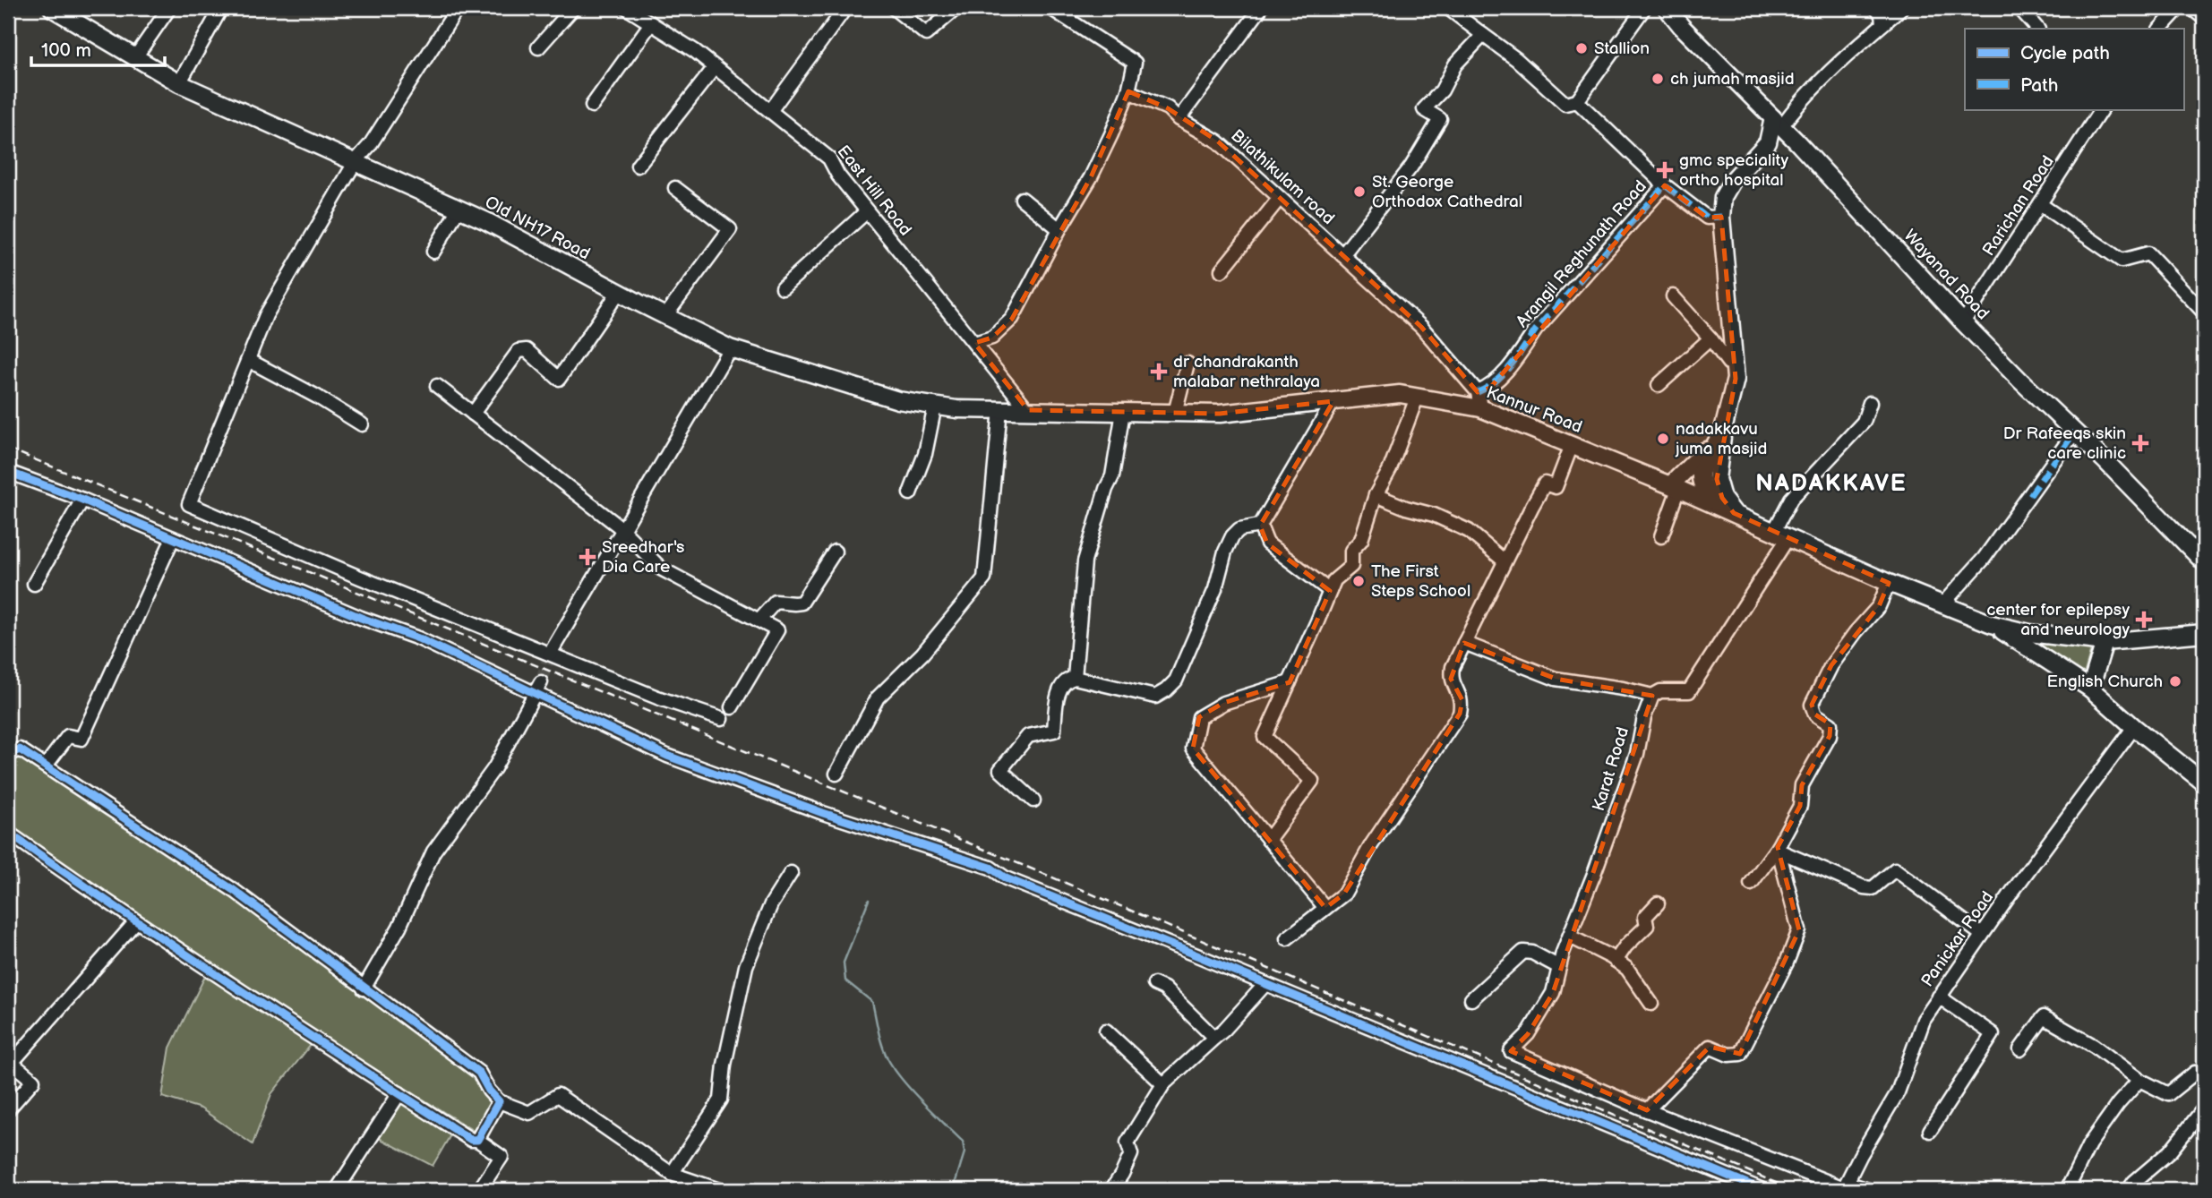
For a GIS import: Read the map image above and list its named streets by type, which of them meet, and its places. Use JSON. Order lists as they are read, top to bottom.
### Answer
{
  "streets": {
    "main road": ["Old NH17 Road", "Wayanad Road", "Kannur Road"],
    "street": [
      "Bilathikulam road",
      "East Hill Road",
      "Rarichan Road",
      "Arangil Reghunath Road",
      "Karat Road",
      "Panickar Road"
    ]
  },
  "crossings": [
    ["Bilathikulam road", "Arangil Reghunath Road"],
    ["Bilathikulam road", "Kannur Road"],
    ["East Hill Road", "Old NH17 Road"],
    ["East Hill Road", "Kannur Road"],
    ["Rarichan Road", "Wayanad Road"],
    ["Old NH17 Road", "Kannur Road"],
    ["Arangil Reghunath Road", "Kannur Road"]
  ],
  "districts": ["NADAKKAVE"],
  "places": {
    "other": [
      "Stallion",
      "ch jumah masjid",
      "St. George Orthodox Cathedral",
      "nadakkavu juma masjid",
      "The First Steps School",
      "English Church"
    ],
    "health": [
      "gmc speciality ortho hospital",
      "dr chandrakanth malabar nethralaya",
      "Dr Rafeeqs skin care clinic",
      "Sreedhar's Dia Care",
      "center for epilepsy and neurology"
    ]
  },
  "legend": ["Cycle path", "Path"],
  "scale_bar": "100 m"
}
